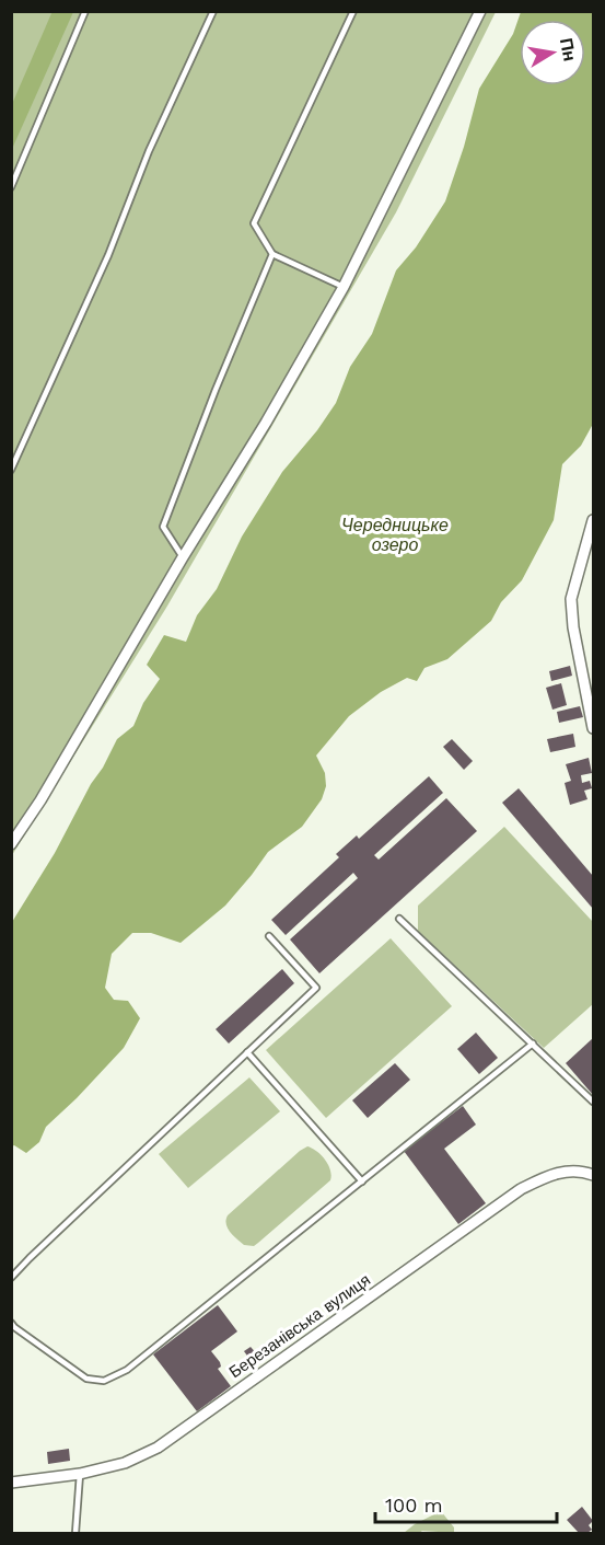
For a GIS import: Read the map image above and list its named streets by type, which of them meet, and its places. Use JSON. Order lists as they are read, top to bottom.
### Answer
{
  "streets": {
    "street": ["Березанівська вулиця"]
  },
  "water": ["Чередницьке озеро"],
  "scale_bar": "100 m",
  "north": "right"
}
